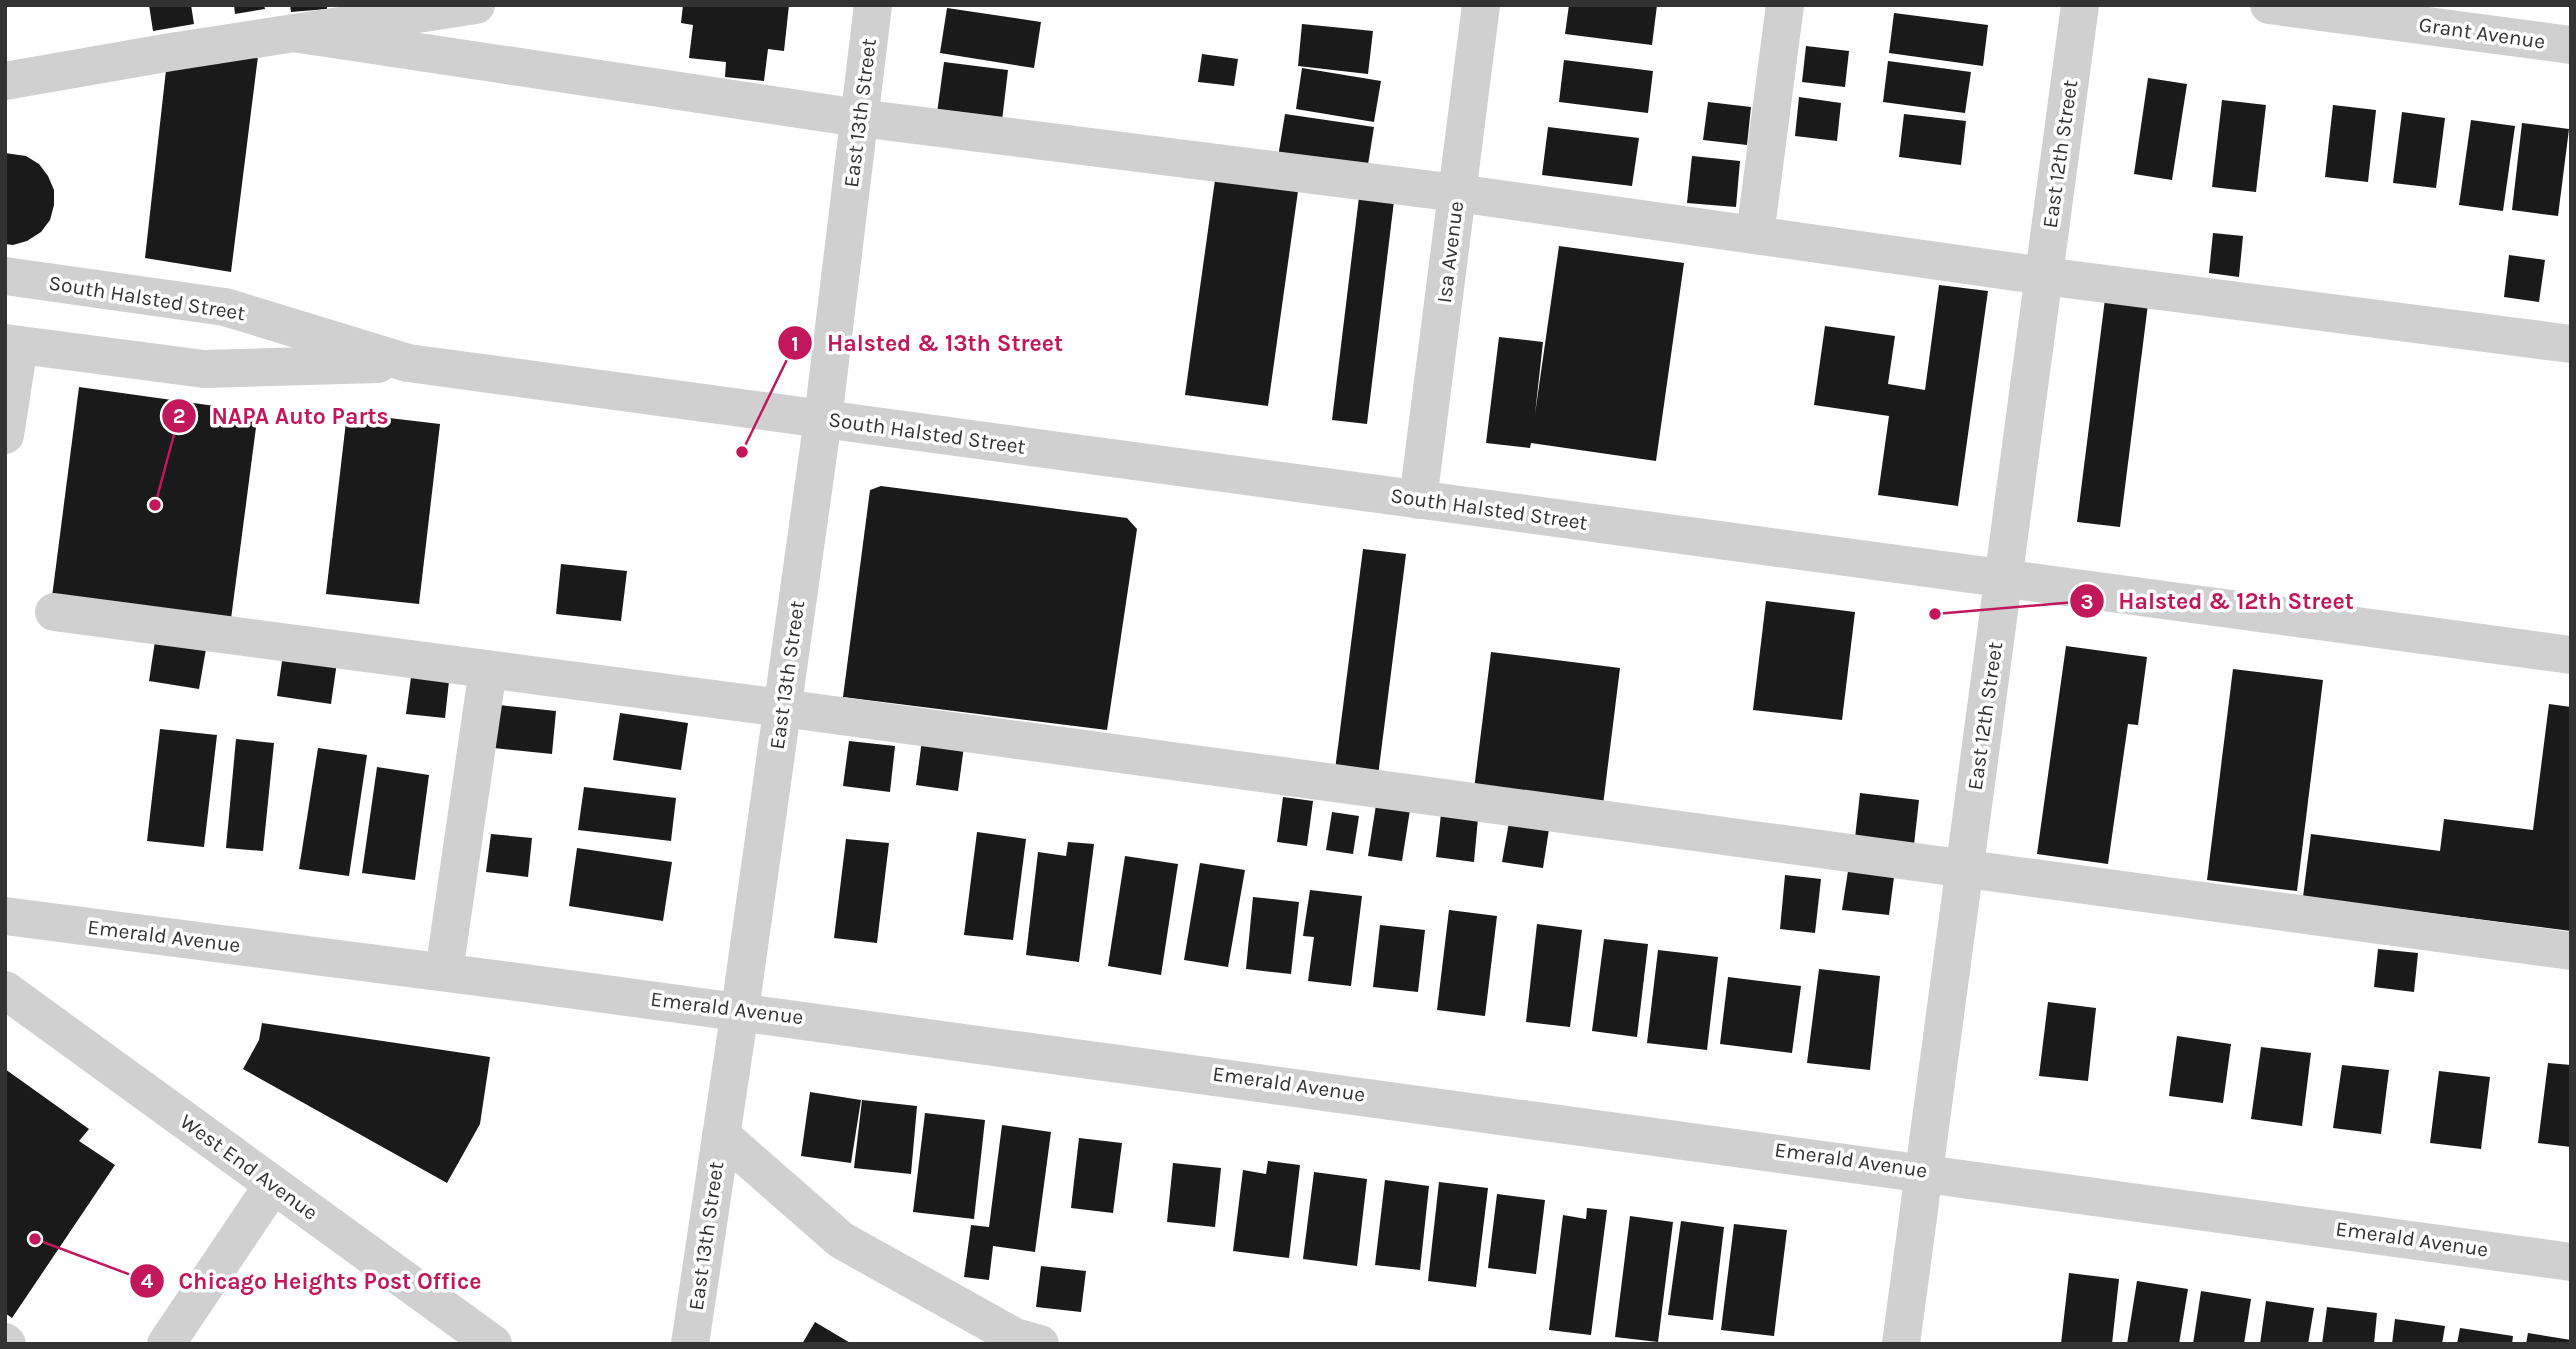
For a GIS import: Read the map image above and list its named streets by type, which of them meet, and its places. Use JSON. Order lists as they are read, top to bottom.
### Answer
{
  "streets": {
    "street": [
      "Grant Avenue",
      "East 13th Street",
      "East 12th Street",
      "Isa Avenue",
      "South Halsted Street",
      "Emerald Avenue",
      "West End Avenue"
    ]
  },
  "crossings": [
    ["East 13th Street", "South Halsted Street"],
    ["East 13th Street", "Emerald Avenue"],
    ["East 12th Street", "South Halsted Street"],
    ["East 12th Street", "Emerald Avenue"],
    ["Isa Avenue", "South Halsted Street"]
  ],
  "places": [
    "Halsted & 13th Street",
    "NAPA Auto Parts",
    "Halsted & 12th Street",
    "Chicago Heights Post Office"
  ]
}
